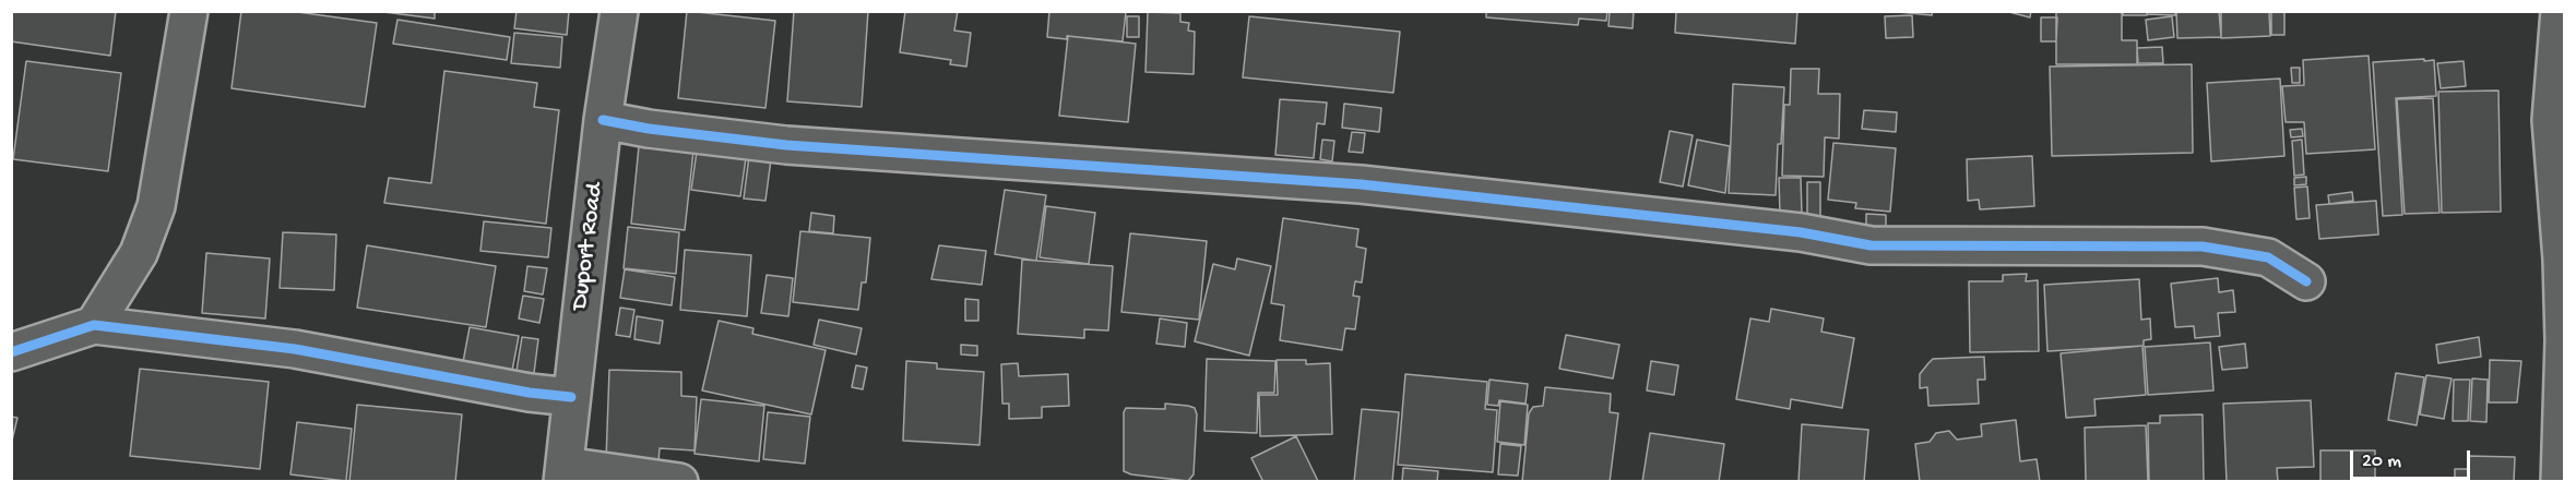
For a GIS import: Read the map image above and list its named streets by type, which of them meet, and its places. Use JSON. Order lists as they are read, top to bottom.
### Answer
{
  "streets": {
    "street": ["Duport Road"]
  },
  "scale_bar": "20 m"
}
